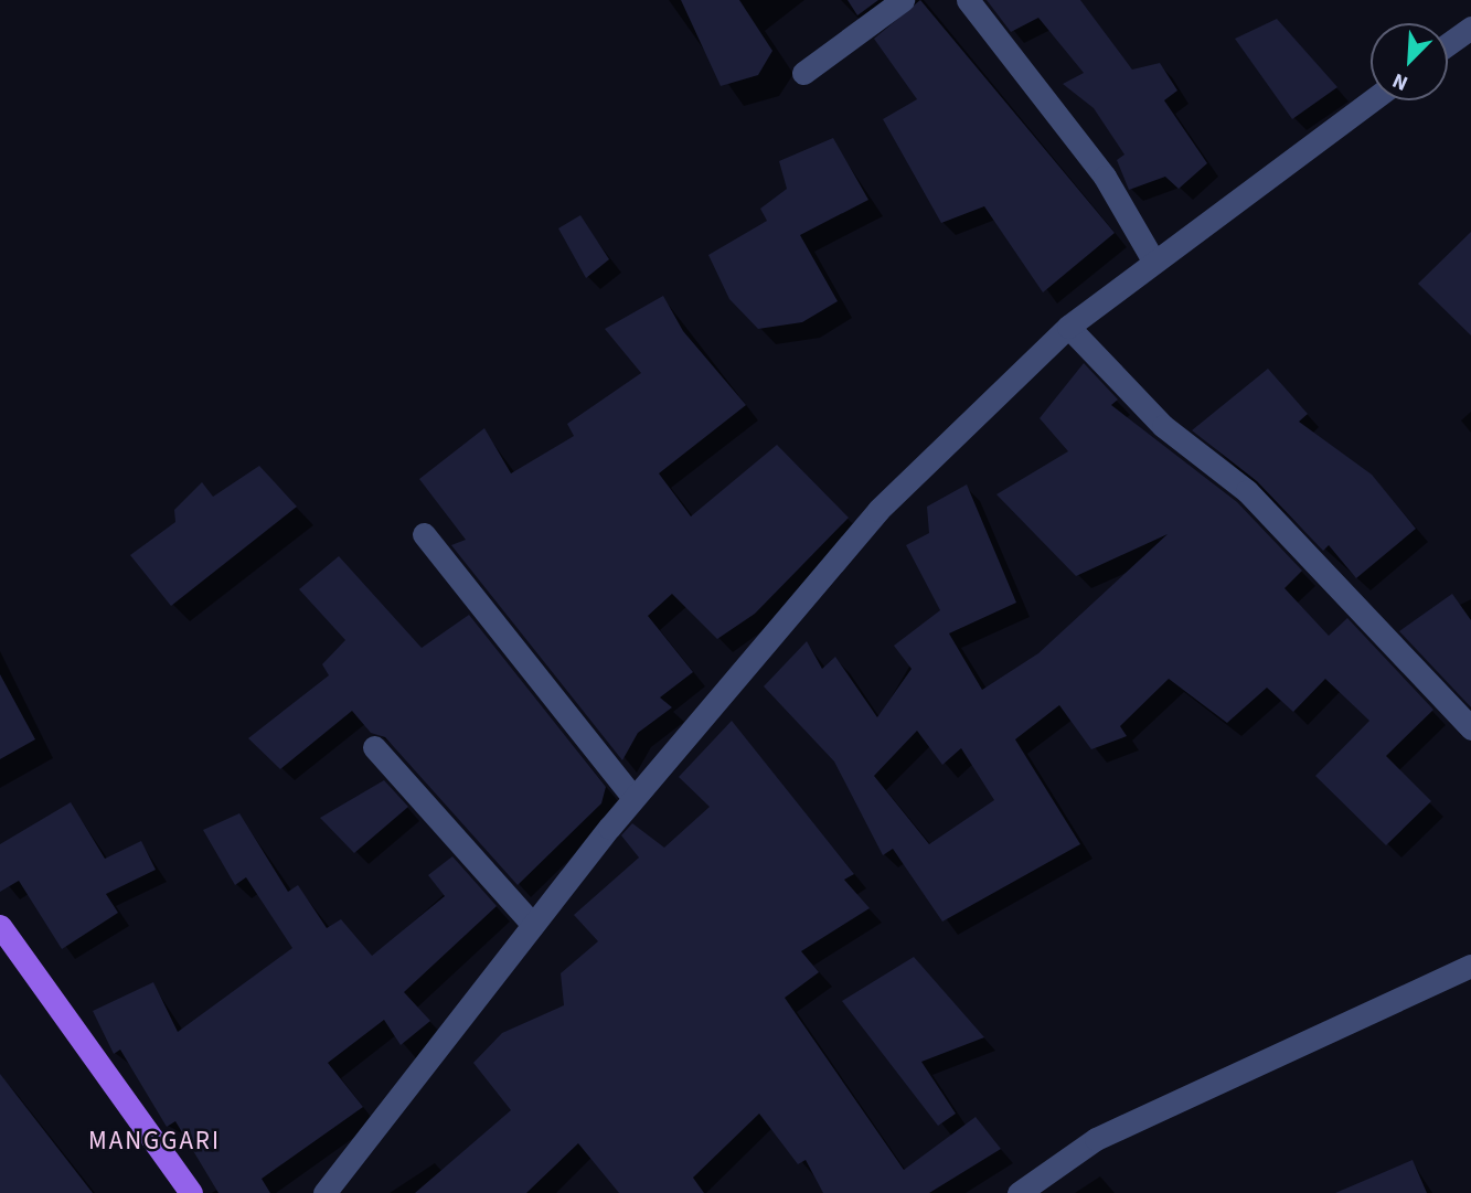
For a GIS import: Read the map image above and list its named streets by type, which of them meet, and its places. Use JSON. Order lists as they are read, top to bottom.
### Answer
{
  "districts": ["MANGGARI"],
  "north": "bottom left"
}
